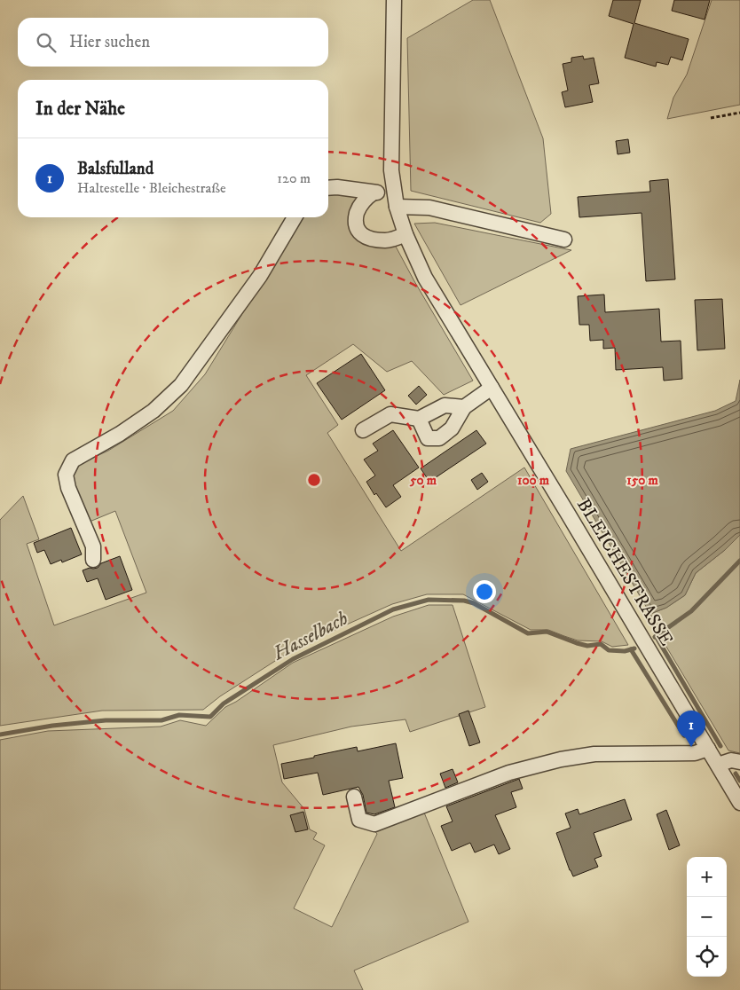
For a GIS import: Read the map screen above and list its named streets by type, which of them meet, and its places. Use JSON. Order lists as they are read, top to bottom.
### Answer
{
  "streets": {
    "street": ["BLEICHESTRASSE"]
  },
  "water": ["Hasselbach"],
  "page": {
    "search": "Hier suchen",
    "heading": "In der Nähe",
    "list": [
      {
        "mark": "1",
        "name": "Balsfulland",
        "note": "Haltestelle · Bleichestraße",
        "value": "120 m"
      }
    ],
    "pins": "1",
    "map_buttons": ["+", "−"]
  },
  "rings": ["50 m", "100 m", "150 m"]
}
